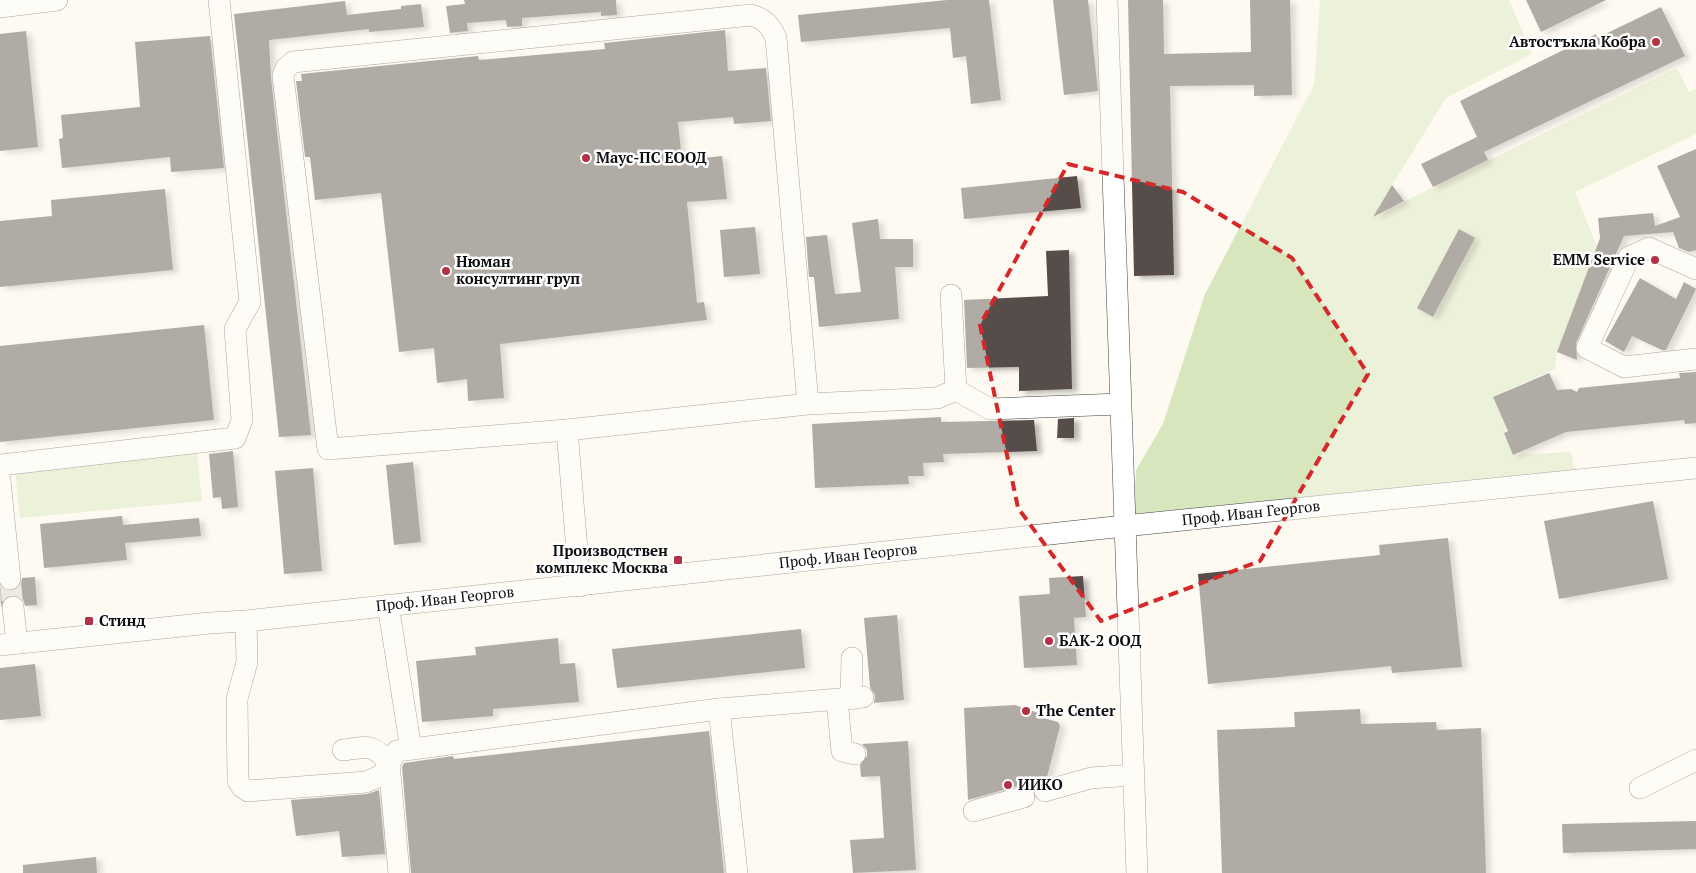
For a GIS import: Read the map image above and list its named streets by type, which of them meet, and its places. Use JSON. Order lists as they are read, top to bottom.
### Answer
{
  "streets": {
    "street": ["Проф. Иван Георгов"]
  },
  "places": {
    "other": [
      "Автостъкла Кобра",
      "Маус-ПС ЕООД",
      "EMM Service",
      "Нюман консултинг груп",
      "БАК-2 ООД",
      "The Center",
      "ИИКО"
    ],
    "transit": ["Производствен комплекс Москва", "Стинд"]
  }
}
